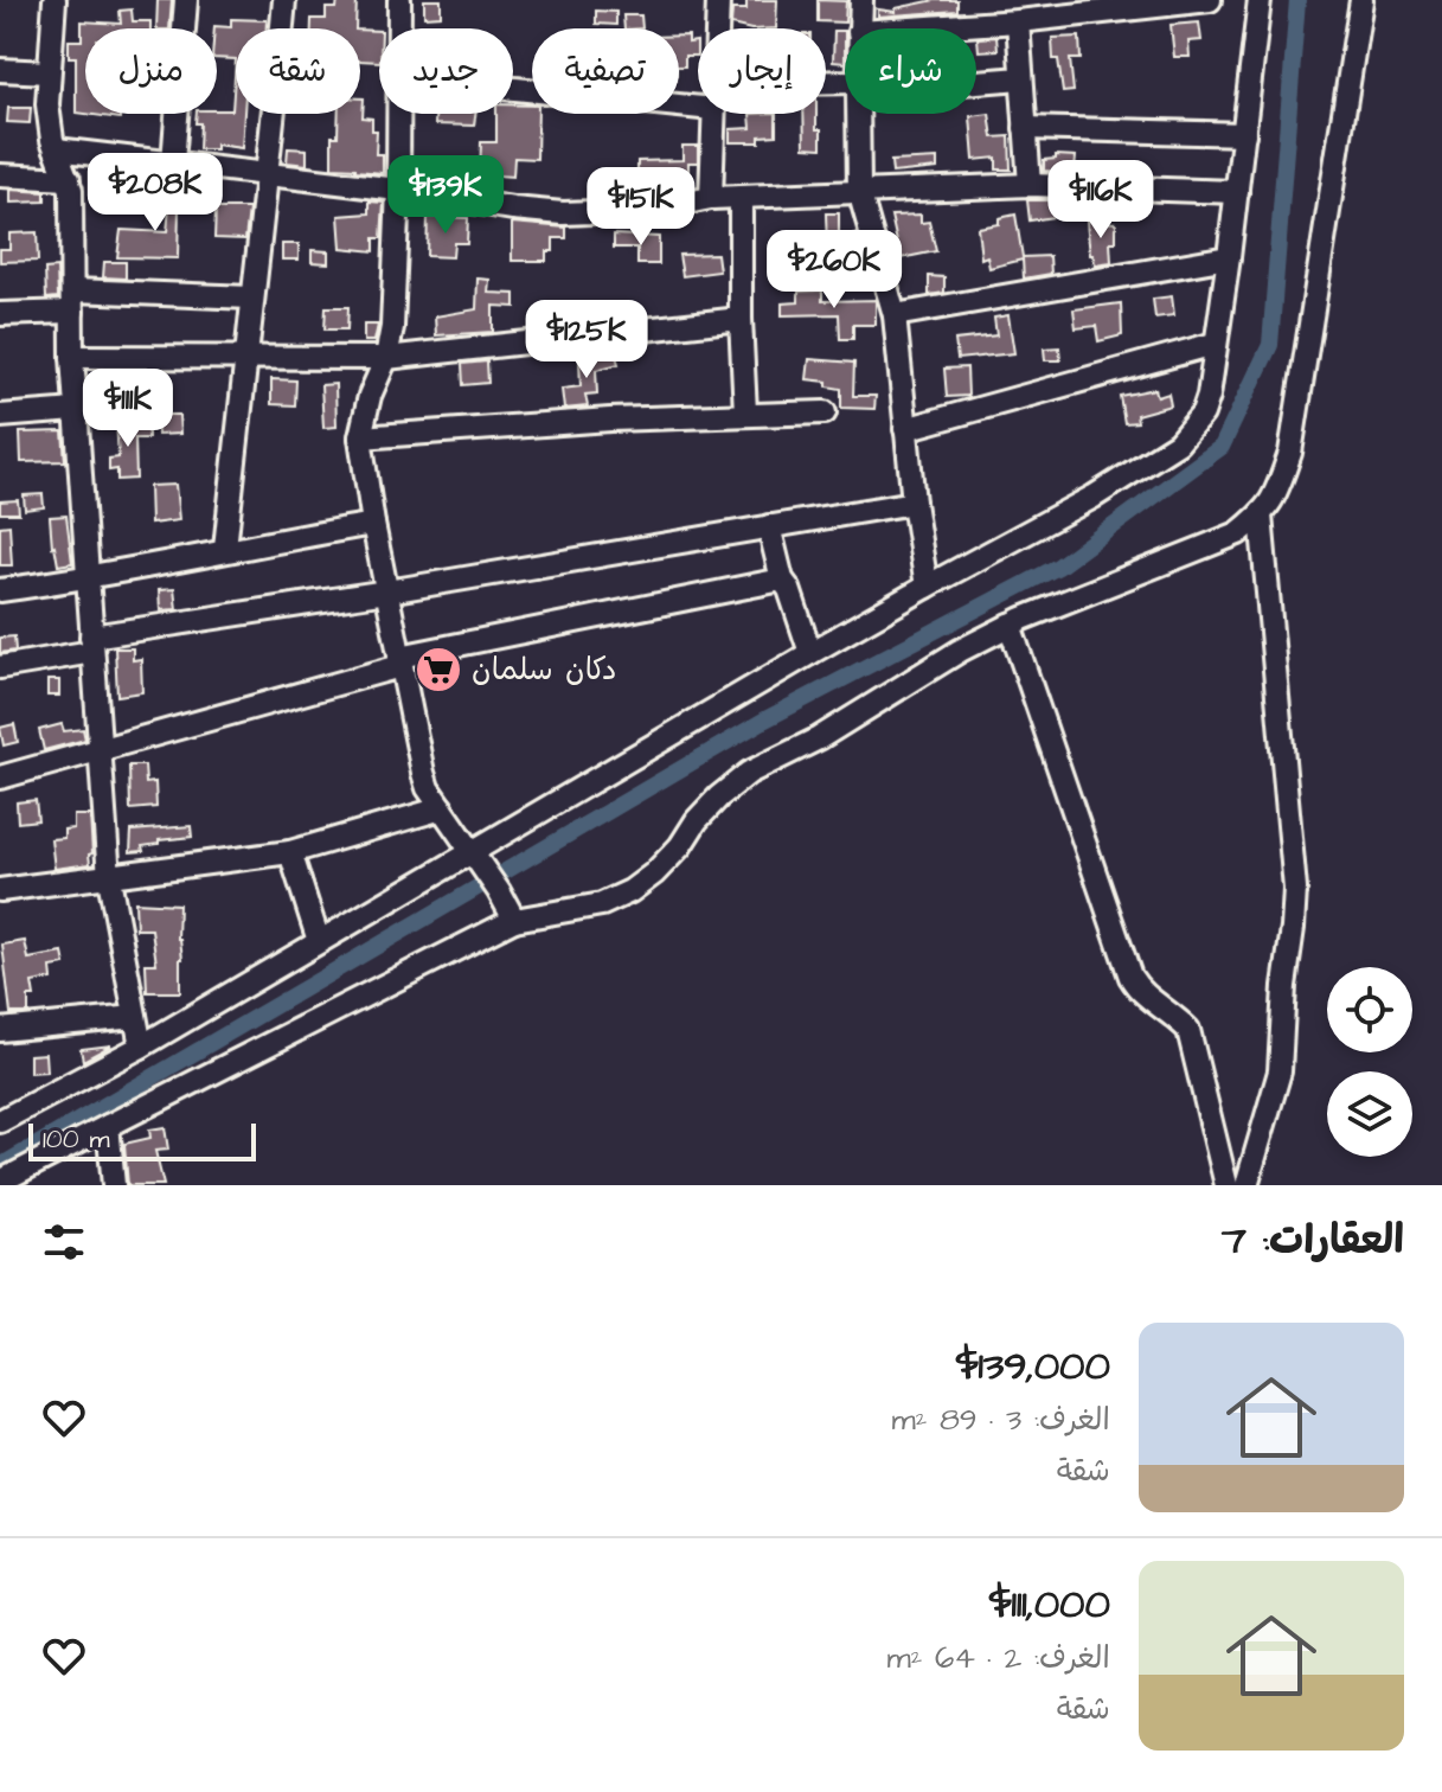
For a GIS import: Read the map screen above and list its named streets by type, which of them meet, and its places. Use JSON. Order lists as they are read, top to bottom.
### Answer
{
  "places": {
    "supermarket": ["دكان سلمان"]
  },
  "scale_bar": "100 m",
  "page": {
    "chip": [
      "شراء",
      "إيجار",
      "تصفية",
      "جديد",
      "شقة",
      "منزل"
    ],
    "price": [
      "$208K",
      "$139K",
      "$116K",
      "$151K",
      "$260K",
      "$125K",
      "$111K"
    ],
    "scale": "100 m",
    "heading": "العقارات: 7",
    "list": [
      {
        "name": "$139,000",
        "note": "الغرف: 3 · 89 m² · شقة"
      },
      {
        "name": "$111,000",
        "note": "الغرف: 2 · 64 m² · شقة"
      }
    ]
  }
}
